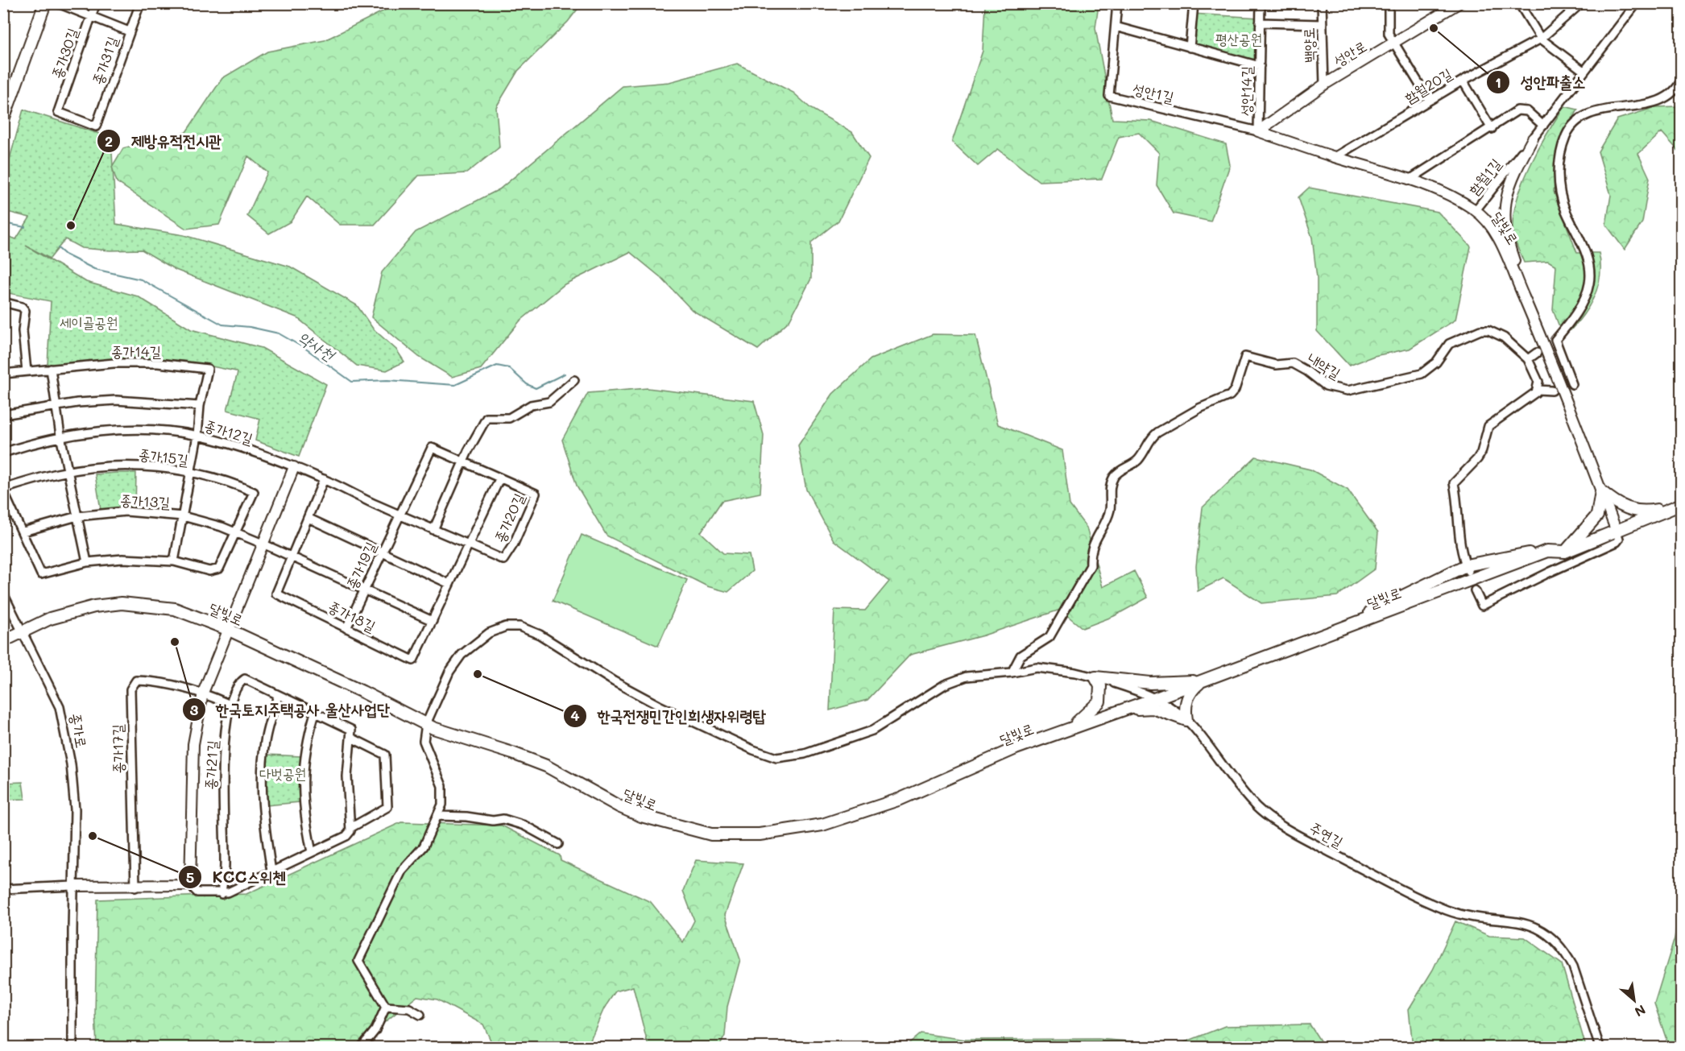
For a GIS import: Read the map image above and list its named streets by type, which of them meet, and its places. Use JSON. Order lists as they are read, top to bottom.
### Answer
{
  "streets": {
    "main road": ["달빛로"],
    "street": [
      "백양로",
      "종가30길",
      "성안로",
      "종가31길",
      "함월20길",
      "성안14길",
      "성안1길",
      "함월1길",
      "종가14길",
      "내약길",
      "종가12길",
      "종가15길",
      "종가13길",
      "종가20길",
      "종가19길",
      "종가18길",
      "종가로",
      "종가17길",
      "종가21길",
      "주연길"
    ]
  },
  "crossings": [
    ["백양로", "성안로"],
    ["종가30길", "종가31길"],
    ["성안로", "성안14길"],
    ["성안로", "성안1길"],
    ["성안로", "함월1길"],
    ["함월20길", "함월1길"],
    ["성안14길", "성안1길"],
    ["성안14길", "함월1길"],
    ["성안1길", "함월1길"],
    ["함월1길", "달빛로"],
    ["달빛로", "종가로"],
    ["달빛로", "주연길"],
    ["종가14길", "종가12길"],
    ["종가14길", "종가15길"],
    ["종가14길", "종가13길"],
    ["내약길", "주연길"],
    ["종가12길", "종가20길"],
    ["종가12길", "종가19길"],
    ["종가12길", "종가18길"],
    ["종가15길", "종가13길"],
    ["종가13길", "종가18길"],
    ["종가20길", "종가19길"],
    ["종가20길", "종가18길"],
    ["종가19길", "종가18길"]
  ],
  "water": ["약사천"],
  "parks": ["평산공원", "세이골공원", "다벗공원"],
  "places": [
    "성안파출소",
    "제방유적전시관",
    "한국토지주택공사 울산사업단",
    "한국전쟁민간인희생자위령탑",
    "KCC스위첸"
  ],
  "north": "bottom right"
}
